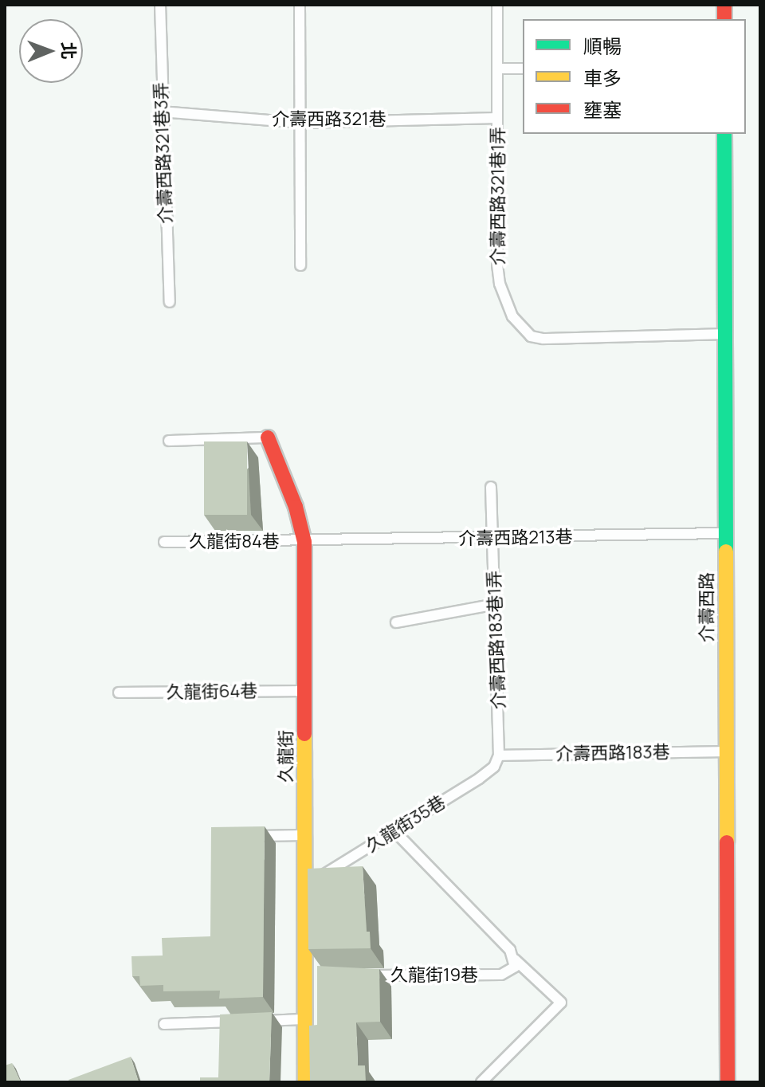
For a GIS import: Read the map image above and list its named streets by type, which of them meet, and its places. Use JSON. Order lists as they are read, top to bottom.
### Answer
{
  "streets": {
    "main road": ["介壽西路", "久龍街"],
    "lane": [
      "介壽西路321巷",
      "介壽西路321巷3弄",
      "介壽西路321巷1弄",
      "介壽西路213巷",
      "久龍街84巷",
      "介壽西路183巷1弄",
      "久龍街64巷",
      "介壽西路183巷",
      "久龍街35巷",
      "久龍街19巷"
    ]
  },
  "crossings": [
    ["介壽西路321巷", "介壽西路321巷3弄"],
    ["介壽西路321巷", "介壽西路321巷1弄"],
    ["介壽西路321巷1弄", "介壽西路"],
    ["介壽西路213巷", "久龍街84巷"],
    ["介壽西路213巷", "介壽西路"],
    ["介壽西路213巷", "介壽西路183巷1弄"],
    ["介壽西路213巷", "久龍街"],
    ["久龍街84巷", "久龍街"],
    ["介壽西路", "介壽西路183巷"],
    ["介壽西路183巷1弄", "介壽西路183巷"],
    ["介壽西路183巷1弄", "久龍街35巷"],
    ["久龍街64巷", "久龍街"],
    ["介壽西路183巷", "久龍街35巷"],
    ["久龍街", "久龍街35巷"]
  ],
  "legend": ["順暢", "車多", "壅塞"],
  "north": "right"
}
